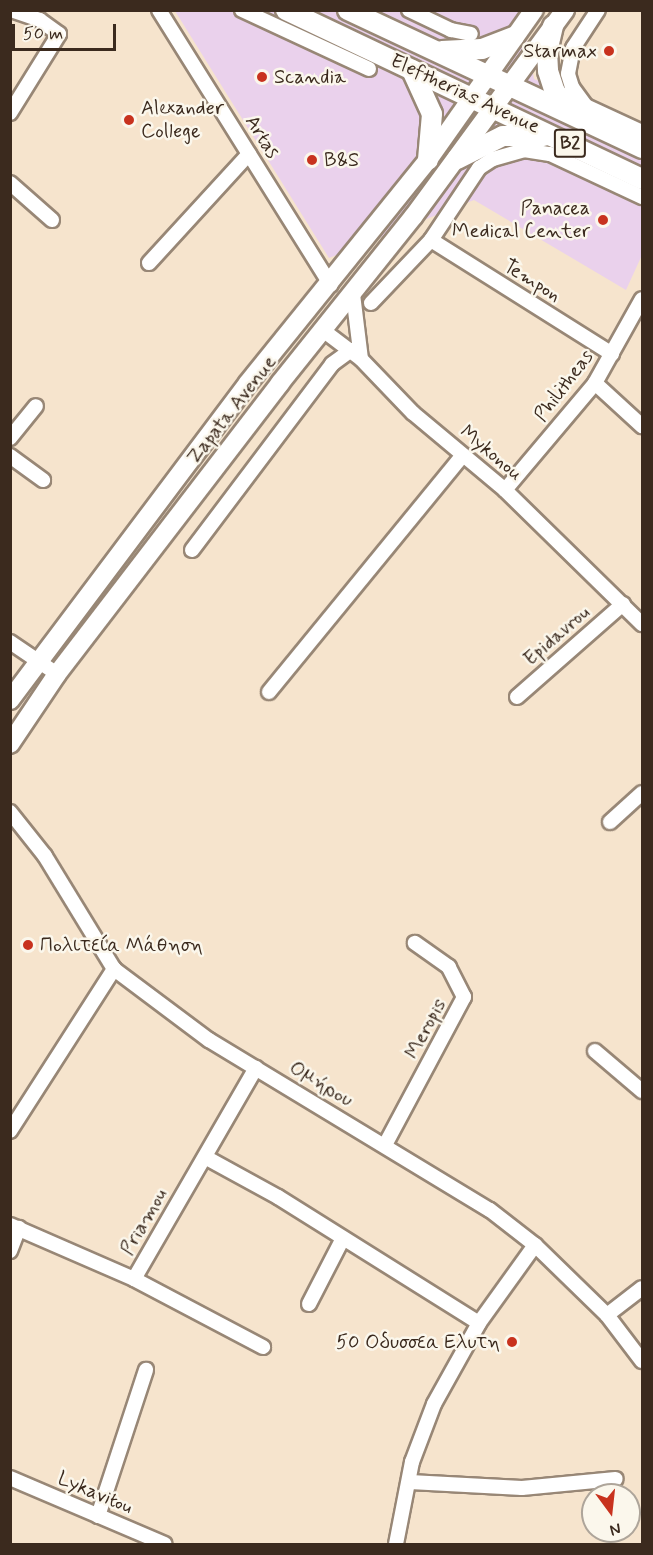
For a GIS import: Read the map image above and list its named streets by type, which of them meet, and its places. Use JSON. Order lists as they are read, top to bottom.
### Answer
{
  "streets": {
    "highway": ["Eleftherias Avenue", "B2"],
    "main road": ["Zapata Avenue"],
    "street": [
      "Artas",
      "Tempon",
      "Philitheas",
      "Mykonou",
      "Epidavrou",
      "Meropis",
      "Ομήρου",
      "Priamou",
      "Lykavitou"
    ]
  },
  "crossings": [
    ["Eleftherias Avenue", "Zapata Avenue"],
    ["Artas", "Zapata Avenue"],
    ["Tempon", "Philitheas"],
    ["Philitheas", "Mykonou"],
    ["Zapata Avenue", "Mykonou"],
    ["Mykonou", "Epidavrou"],
    ["Meropis", "Ομήρου"],
    ["Ομήρου", "Priamou"]
  ],
  "places": [
    "Starmax",
    "Scandia",
    "Alexander College",
    "B&S",
    "Panacea Medical Center",
    "Πολιτεία Μάθηση",
    "50 Οδυσσεα Ελυτη"
  ],
  "scale_bar": "50 m",
  "north": "bottom"
}
